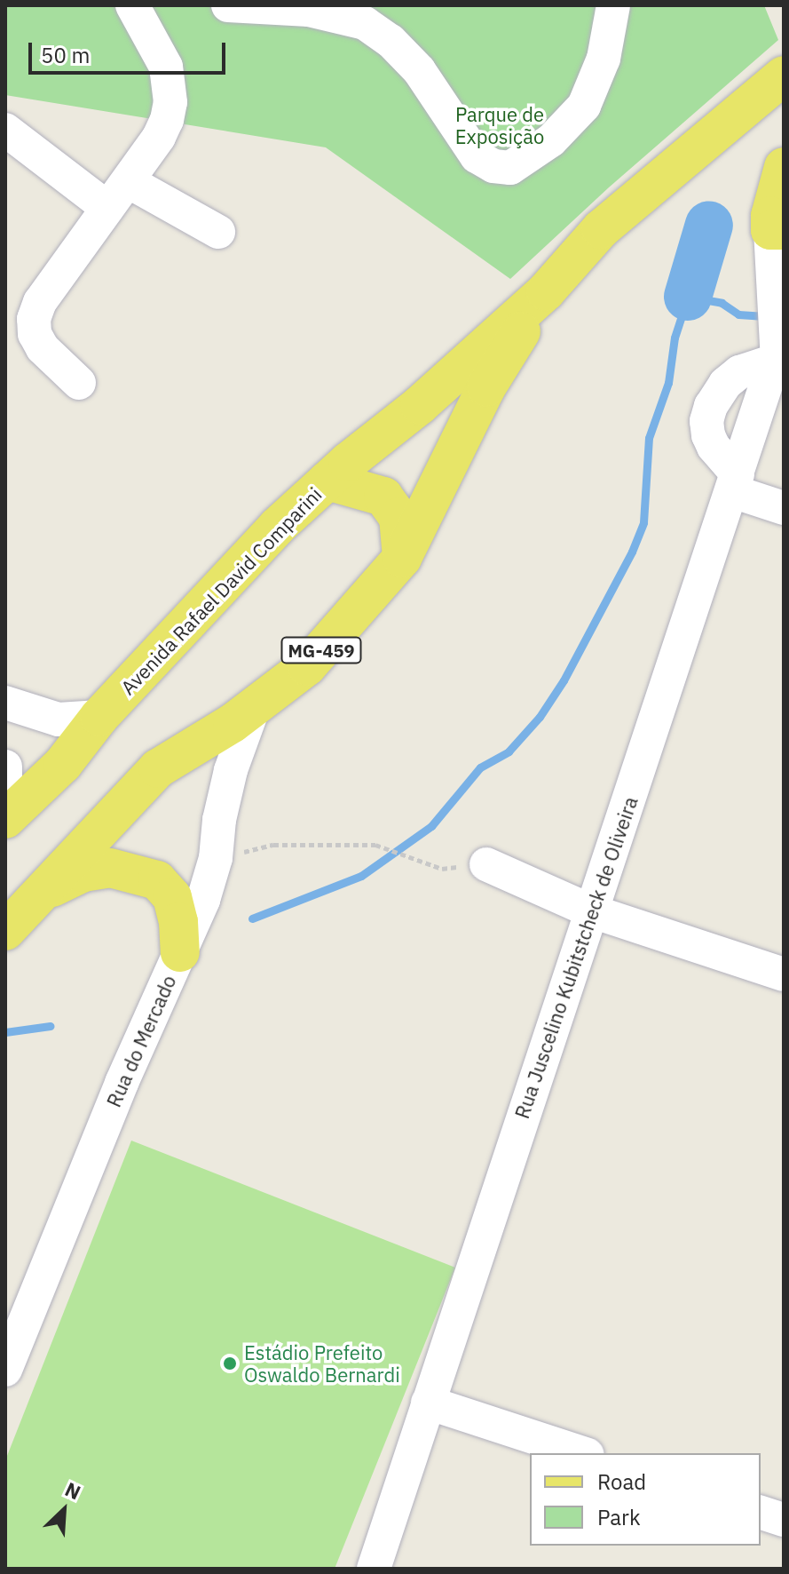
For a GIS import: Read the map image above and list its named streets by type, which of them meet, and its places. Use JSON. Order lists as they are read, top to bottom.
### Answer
{
  "streets": {
    "main road": ["Avenida Rafael David Comparini", "MG-459"],
    "street": ["Rua Juscelino Kubitstcheck de Oliveira", "Rua do Mercado"]
  },
  "crossings": [
    ["Avenida Rafael David Comparini", "Rua do Mercado"]
  ],
  "parks": ["Parque de Exposição"],
  "places": ["Estádio Prefeito Oswaldo Bernardi"],
  "legend": ["Road", "Park"],
  "scale_bar": "50 m",
  "north": "top right"
}
